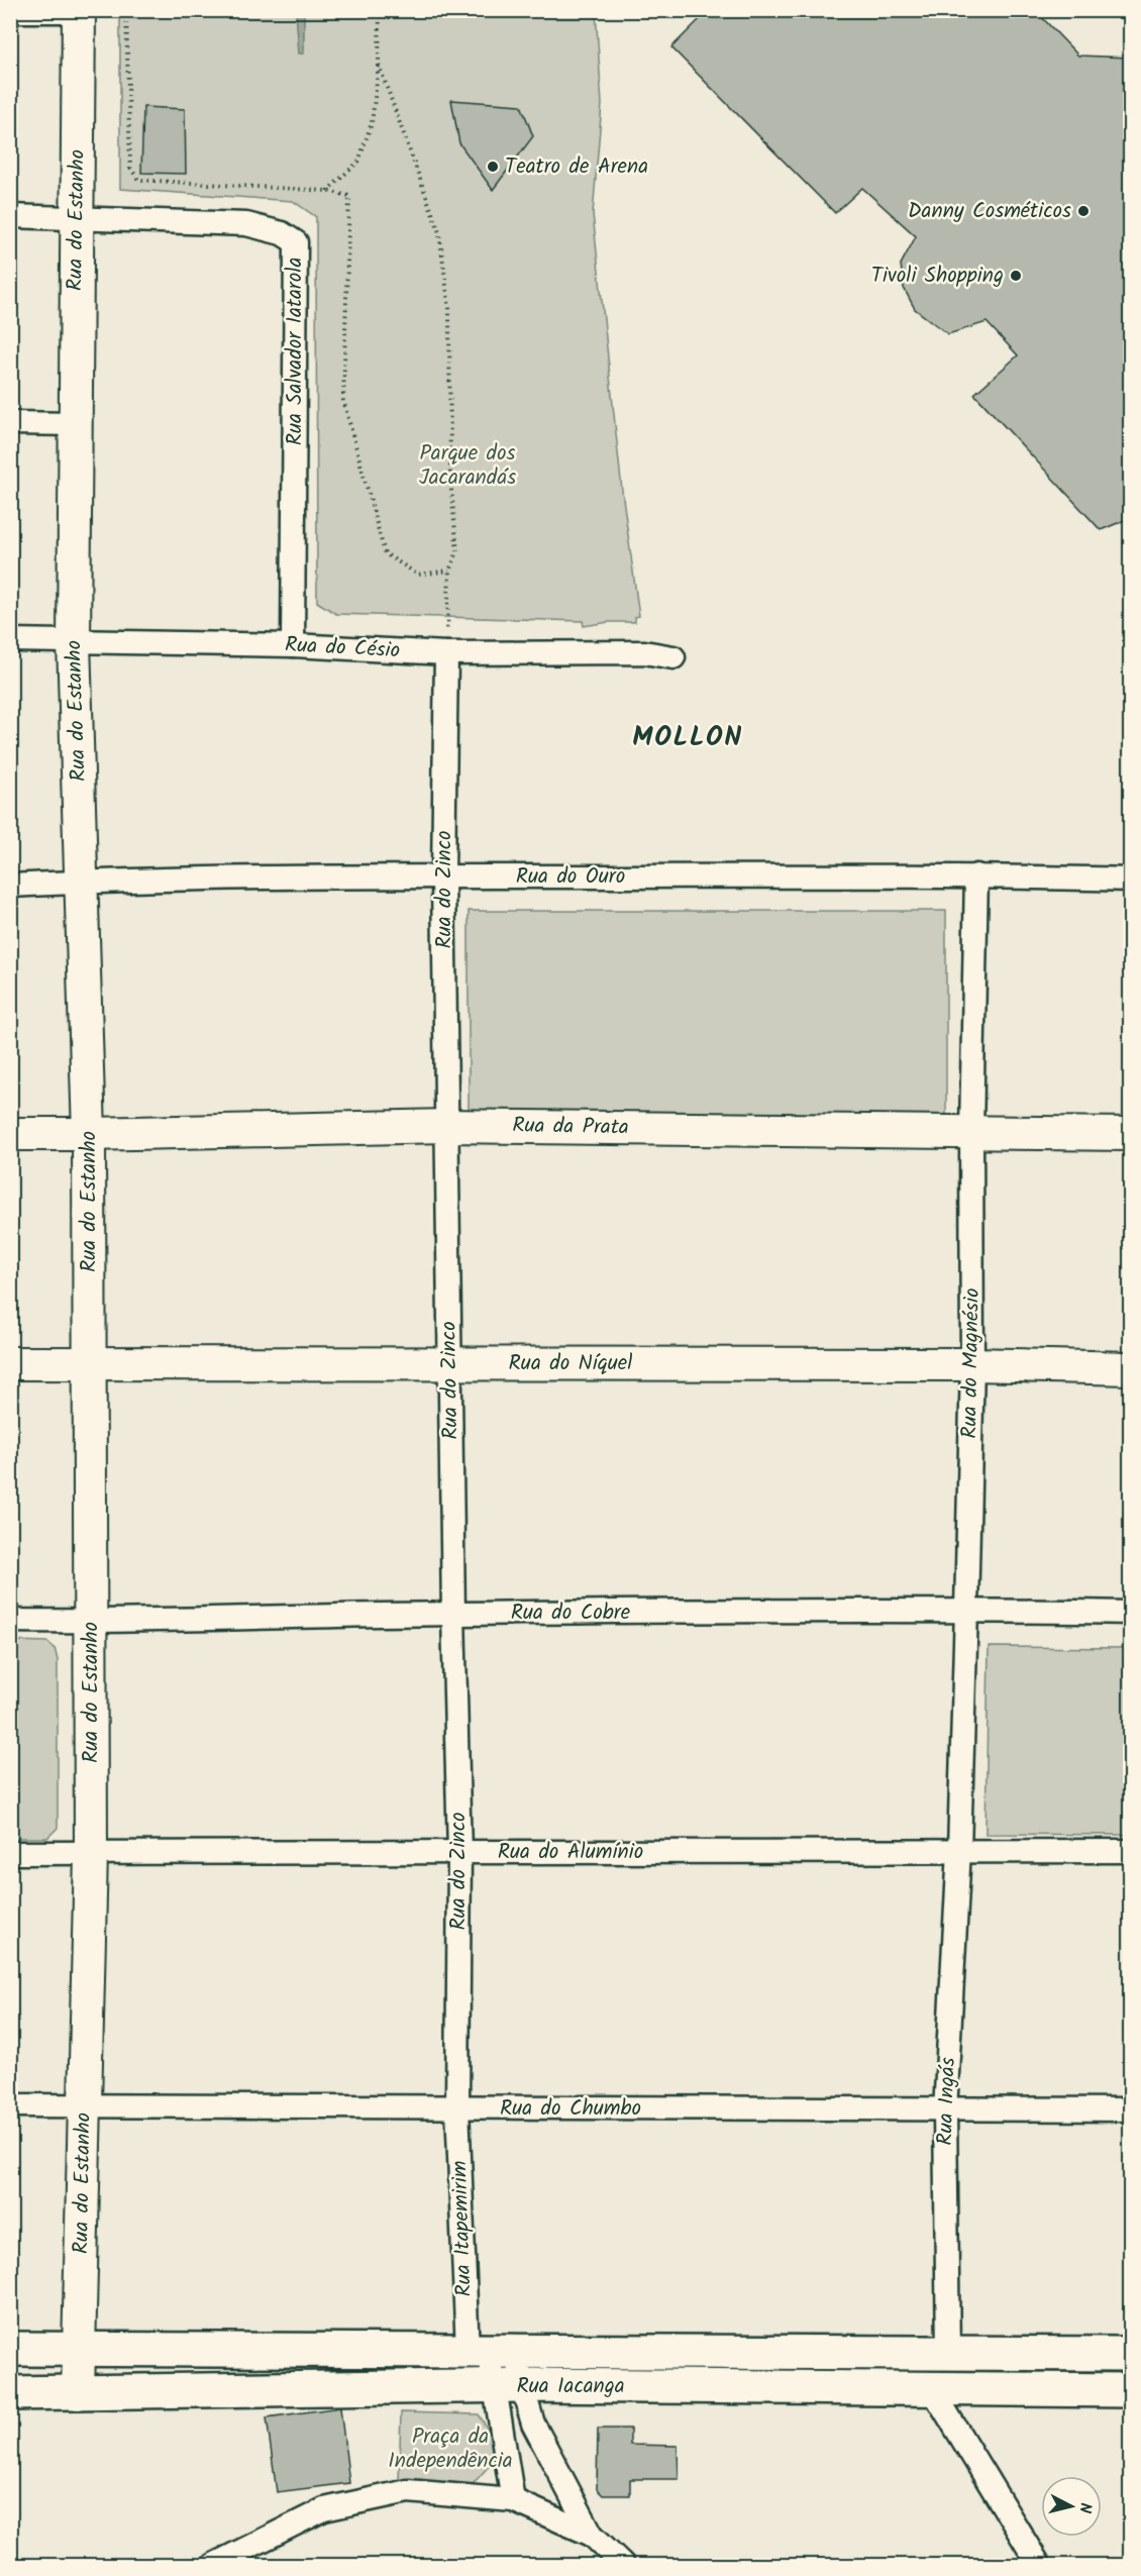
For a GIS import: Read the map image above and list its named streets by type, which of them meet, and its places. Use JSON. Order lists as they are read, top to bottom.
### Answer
{
  "streets": {
    "main road": ["Rua Iacanga"],
    "street": [
      "Rua do Estanho",
      "Rua Salvador Iatarola",
      "Rua do Césio",
      "Rua do Ouro",
      "Rua do Zinco",
      "Rua da Prata",
      "Rua do Níquel",
      "Rua do Magnésio",
      "Rua do Cobre",
      "Rua do Alumínio",
      "Rua Ingás",
      "Rua do Chumbo",
      "Rua Itapemirim"
    ]
  },
  "crossings": [
    ["Rua do Estanho", "Rua Salvador Iatarola"],
    ["Rua do Estanho", "Rua do Césio"],
    ["Rua do Estanho", "Rua do Ouro"],
    ["Rua do Estanho", "Rua da Prata"],
    ["Rua do Estanho", "Rua do Níquel"],
    ["Rua do Estanho", "Rua do Cobre"],
    ["Rua do Estanho", "Rua do Alumínio"],
    ["Rua do Estanho", "Rua do Chumbo"],
    ["Rua do Estanho", "Rua Iacanga"],
    ["Rua Salvador Iatarola", "Rua do Césio"],
    ["Rua do Césio", "Rua do Zinco"],
    ["Rua do Ouro", "Rua do Zinco"],
    ["Rua do Ouro", "Rua do Magnésio"],
    ["Rua do Zinco", "Rua da Prata"],
    ["Rua do Zinco", "Rua do Níquel"],
    ["Rua do Zinco", "Rua do Cobre"],
    ["Rua do Zinco", "Rua do Alumínio"],
    ["Rua do Zinco", "Rua do Chumbo"],
    ["Rua do Zinco", "Rua Itapemirim"],
    ["Rua da Prata", "Rua do Magnésio"],
    ["Rua do Níquel", "Rua do Magnésio"],
    ["Rua do Magnésio", "Rua do Cobre"],
    ["Rua do Magnésio", "Rua do Alumínio"],
    ["Rua do Magnésio", "Rua Ingás"],
    ["Rua do Alumínio", "Rua Ingás"],
    ["Rua Ingás", "Rua do Chumbo"],
    ["Rua Ingás", "Rua Iacanga"],
    ["Rua do Chumbo", "Rua Itapemirim"],
    ["Rua Itapemirim", "Rua Iacanga"]
  ],
  "districts": ["MOLLON"],
  "parks": ["Parque dos Jacarandás", "Praça da Independência"],
  "places": ["Teatro de Arena", "Danny Cosméticos", "Tivoli Shopping"],
  "north": "right"
}
